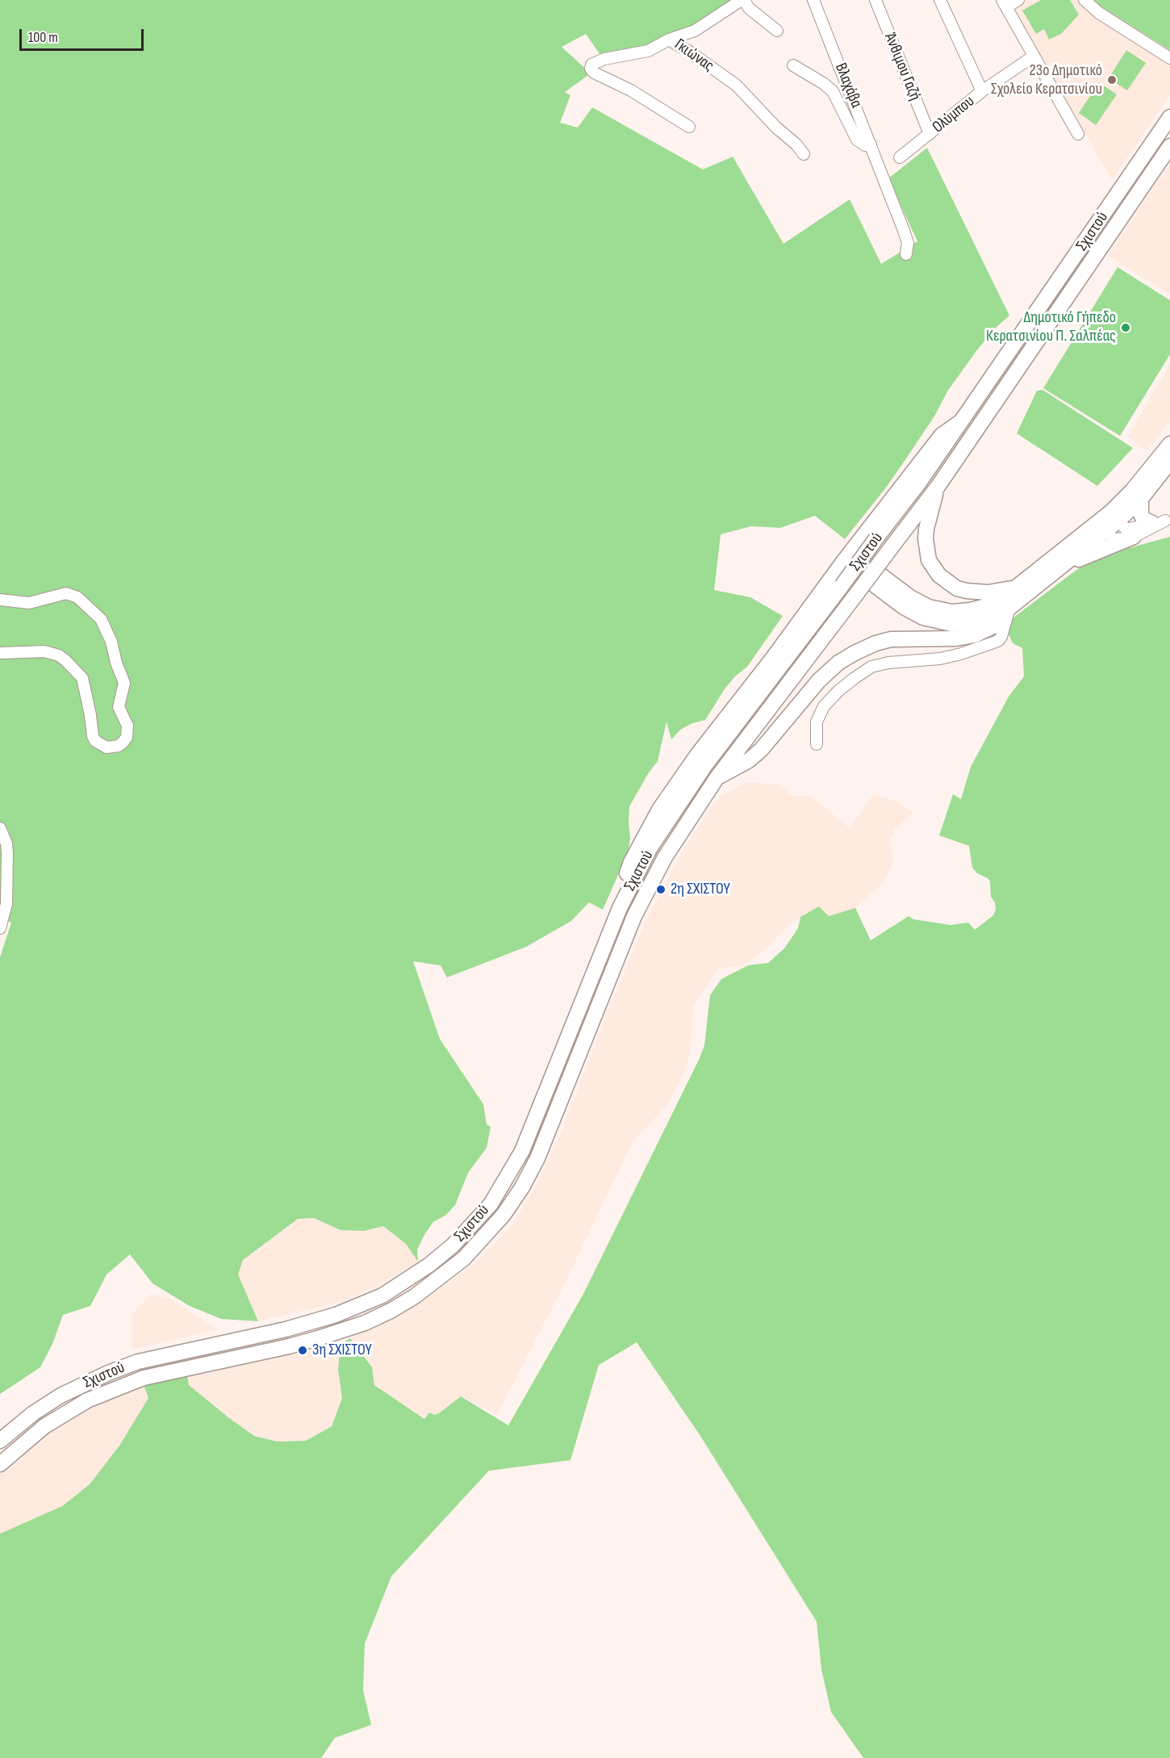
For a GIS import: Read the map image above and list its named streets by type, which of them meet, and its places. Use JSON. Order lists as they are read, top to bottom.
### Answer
{
  "streets": {
    "main road": ["Σχιστού"],
    "street": [
      "Γκιώνας",
      "Άνθιμου Γαζή",
      "Βλαχάβα",
      "Ολύμπου"
    ]
  },
  "crossings": [
    ["Άνθιμου Γαζή", "Ολύμπου"]
  ],
  "places": [
    "23o Δημοτικό Σχολείο Κερατσινίου",
    "Δημοτικό Γήπεδο Κερατσινίου Π. Σαλπέας",
    "2η ΣΧΙΣΤΟΥ",
    "3η ΣΧΙΣΤΟΥ"
  ],
  "scale_bar": "100 m"
}
